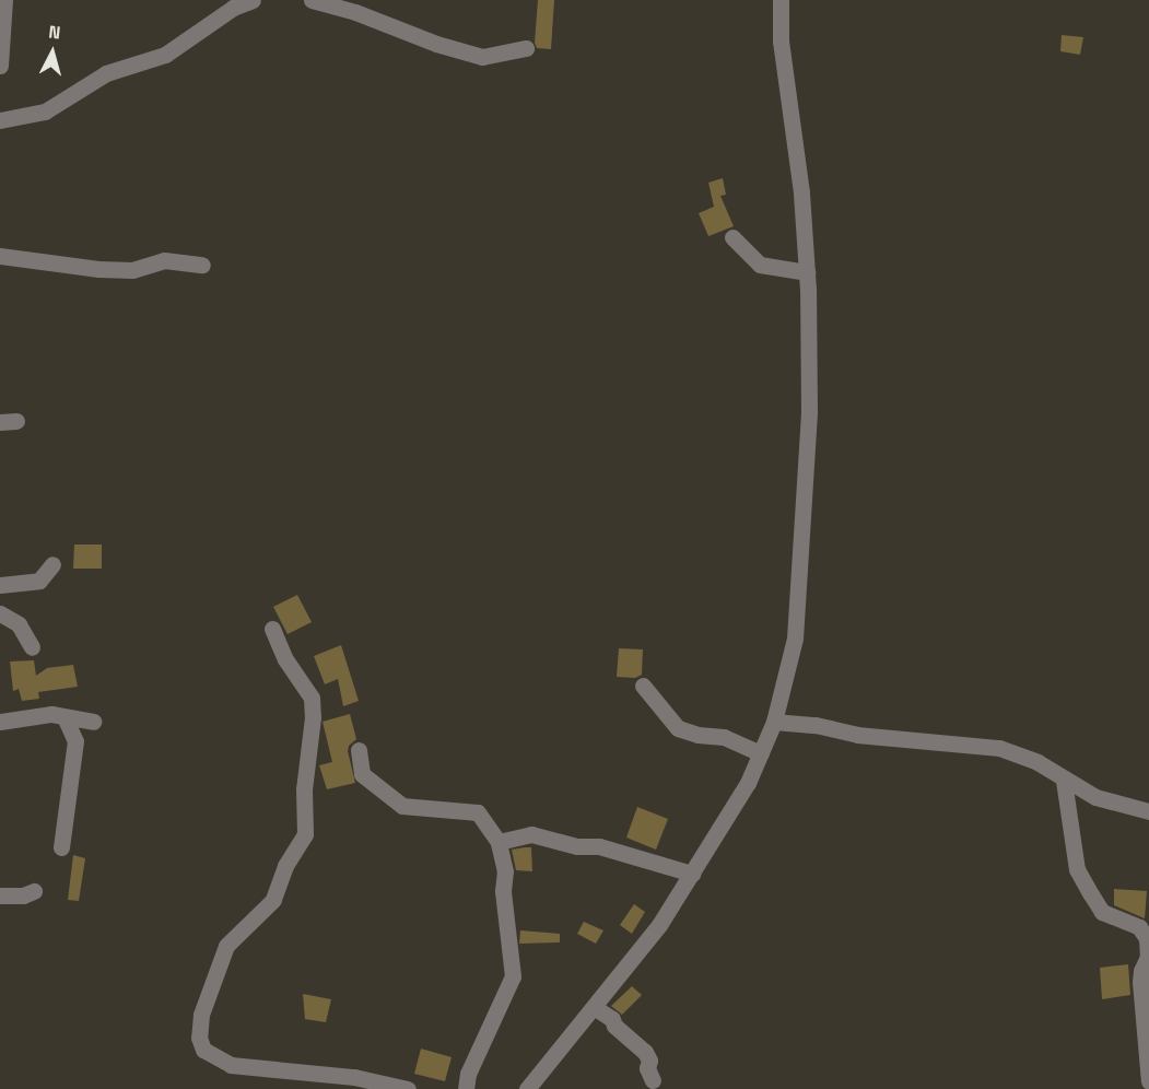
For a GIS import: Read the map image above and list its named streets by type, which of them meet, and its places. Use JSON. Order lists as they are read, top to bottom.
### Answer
{
  "north": "top"
}
